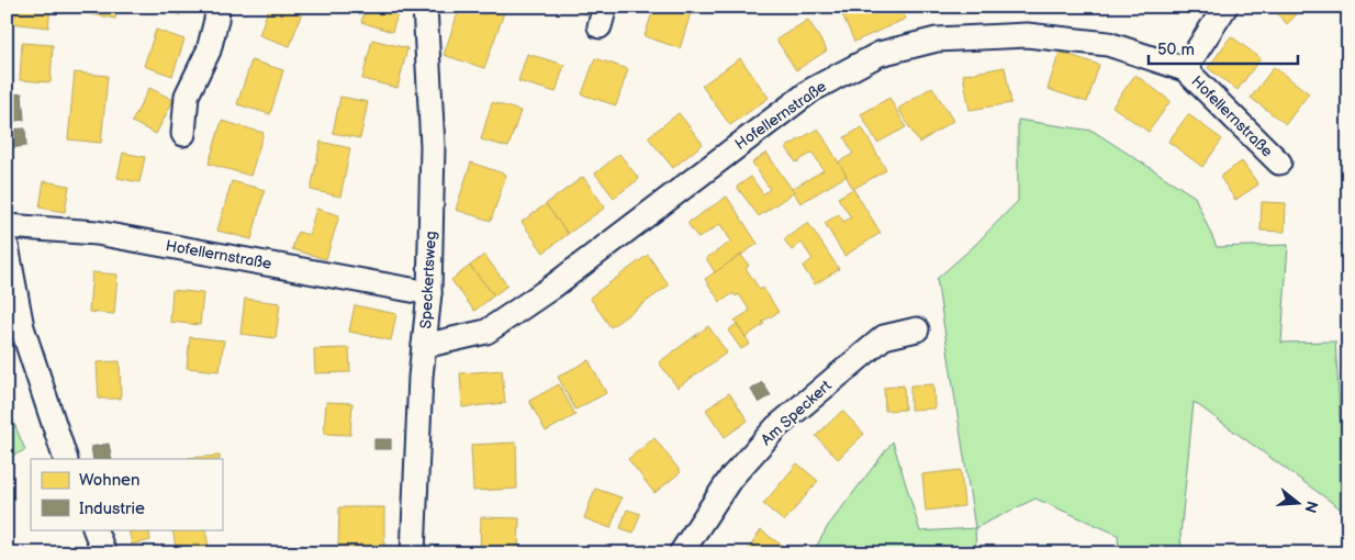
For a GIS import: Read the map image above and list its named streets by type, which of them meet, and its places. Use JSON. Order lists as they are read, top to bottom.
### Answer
{
  "streets": {
    "street": ["Hofellernstraße", "Speckertsweg", "Am Speckert"]
  },
  "crossings": [
    ["Hofellernstraße", "Speckertsweg"]
  ],
  "legend": ["Wohnen", "Industrie"],
  "scale_bar": "50 m",
  "north": "right"
}
